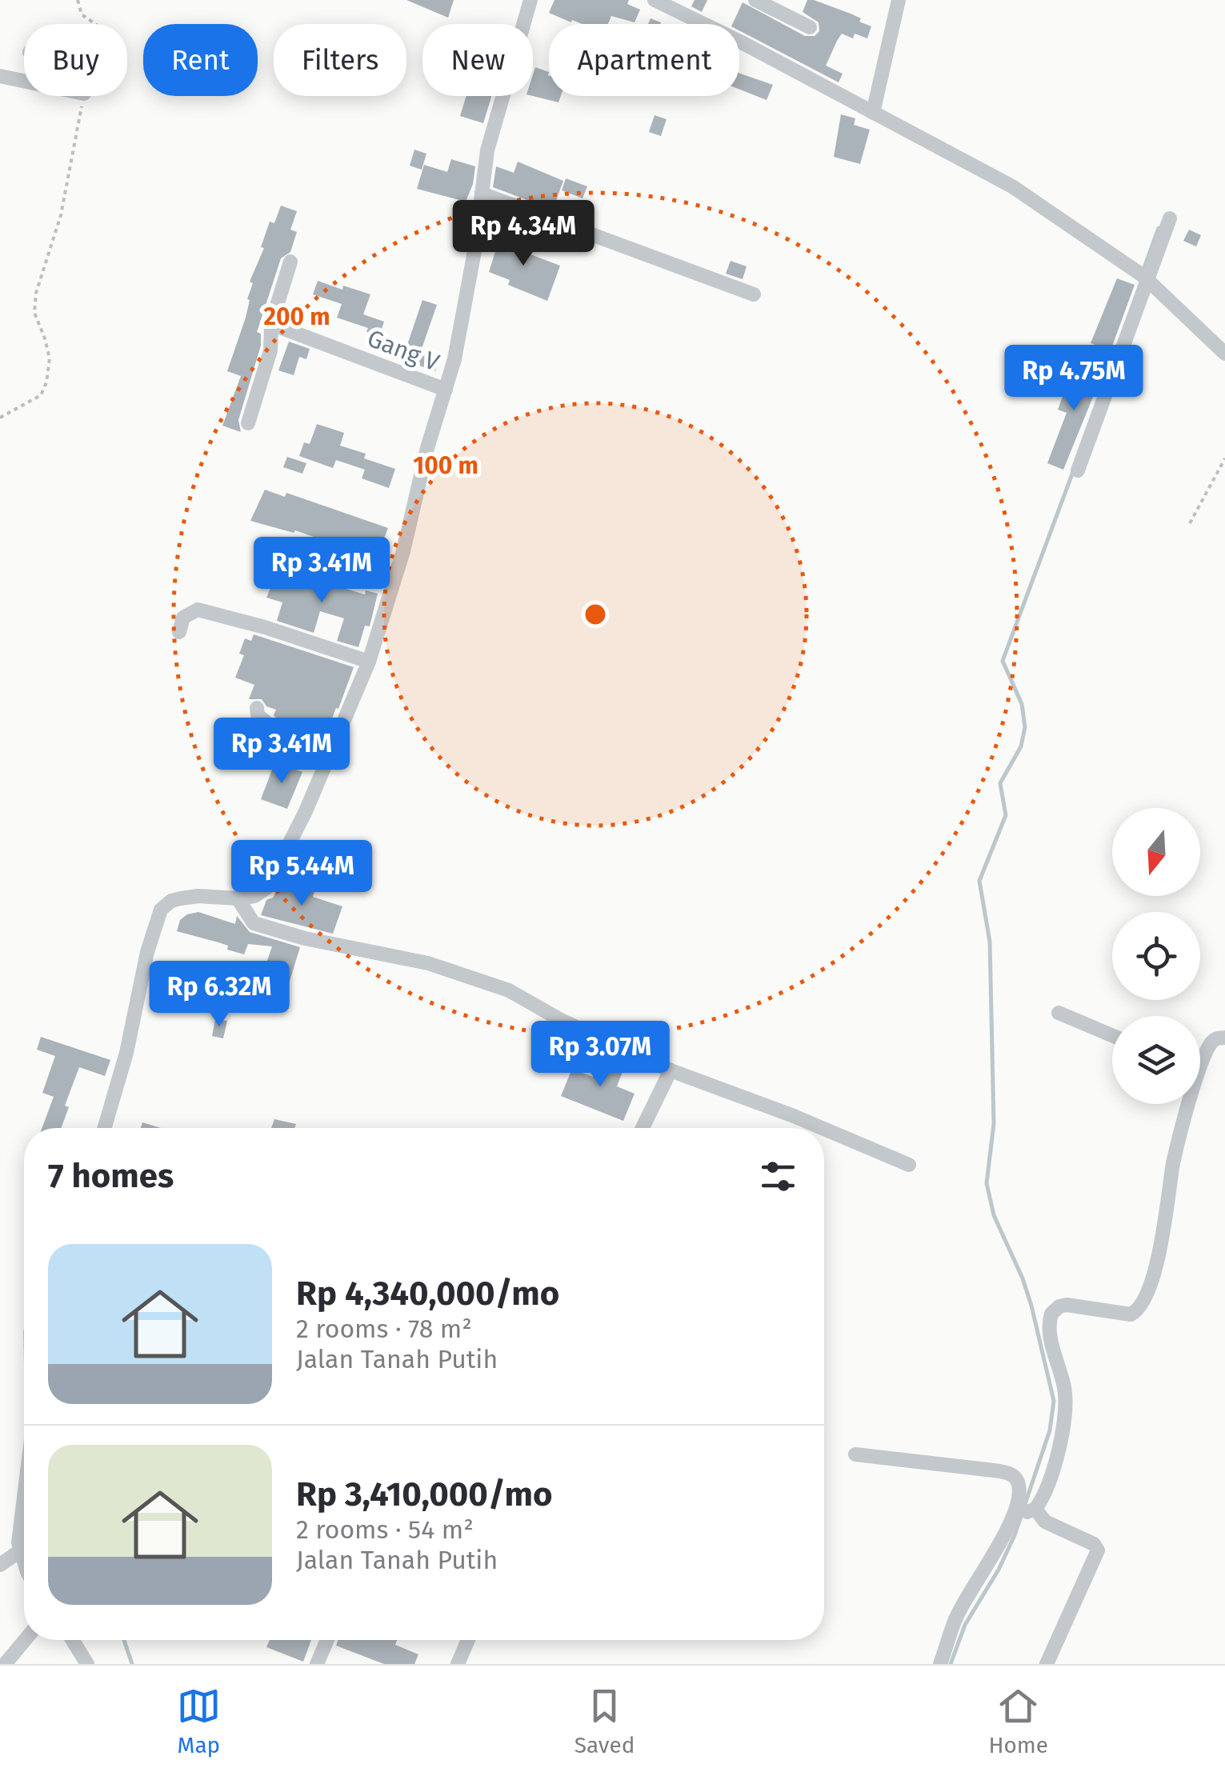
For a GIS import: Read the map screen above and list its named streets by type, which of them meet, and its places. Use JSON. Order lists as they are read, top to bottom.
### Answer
{
  "streets": {
    "street": ["Gang V"]
  },
  "north": "bottom",
  "page": {
    "chip": [
      "Buy",
      "Rent",
      "Filters",
      "New",
      "Apartment"
    ],
    "price": [
      "Rp 4.34M",
      "Rp 4.75M",
      "Rp 3.41M",
      "Rp 3.41M",
      "Rp 5.44M",
      "Rp 6.32M",
      "Rp 3.07M"
    ],
    "heading": "7 homes",
    "list": [
      {
        "name": "Rp 4,340,000/mo",
        "note": "2 rooms · 78 m² · Jalan Tanah Putih"
      },
      {
        "name": "Rp 3,410,000/mo",
        "note": "2 rooms · 54 m² · Jalan Tanah Putih"
      }
    ],
    "tabs": ["Map", "Saved", "Home"]
  },
  "rings": ["200 m", "100 m"]
}
